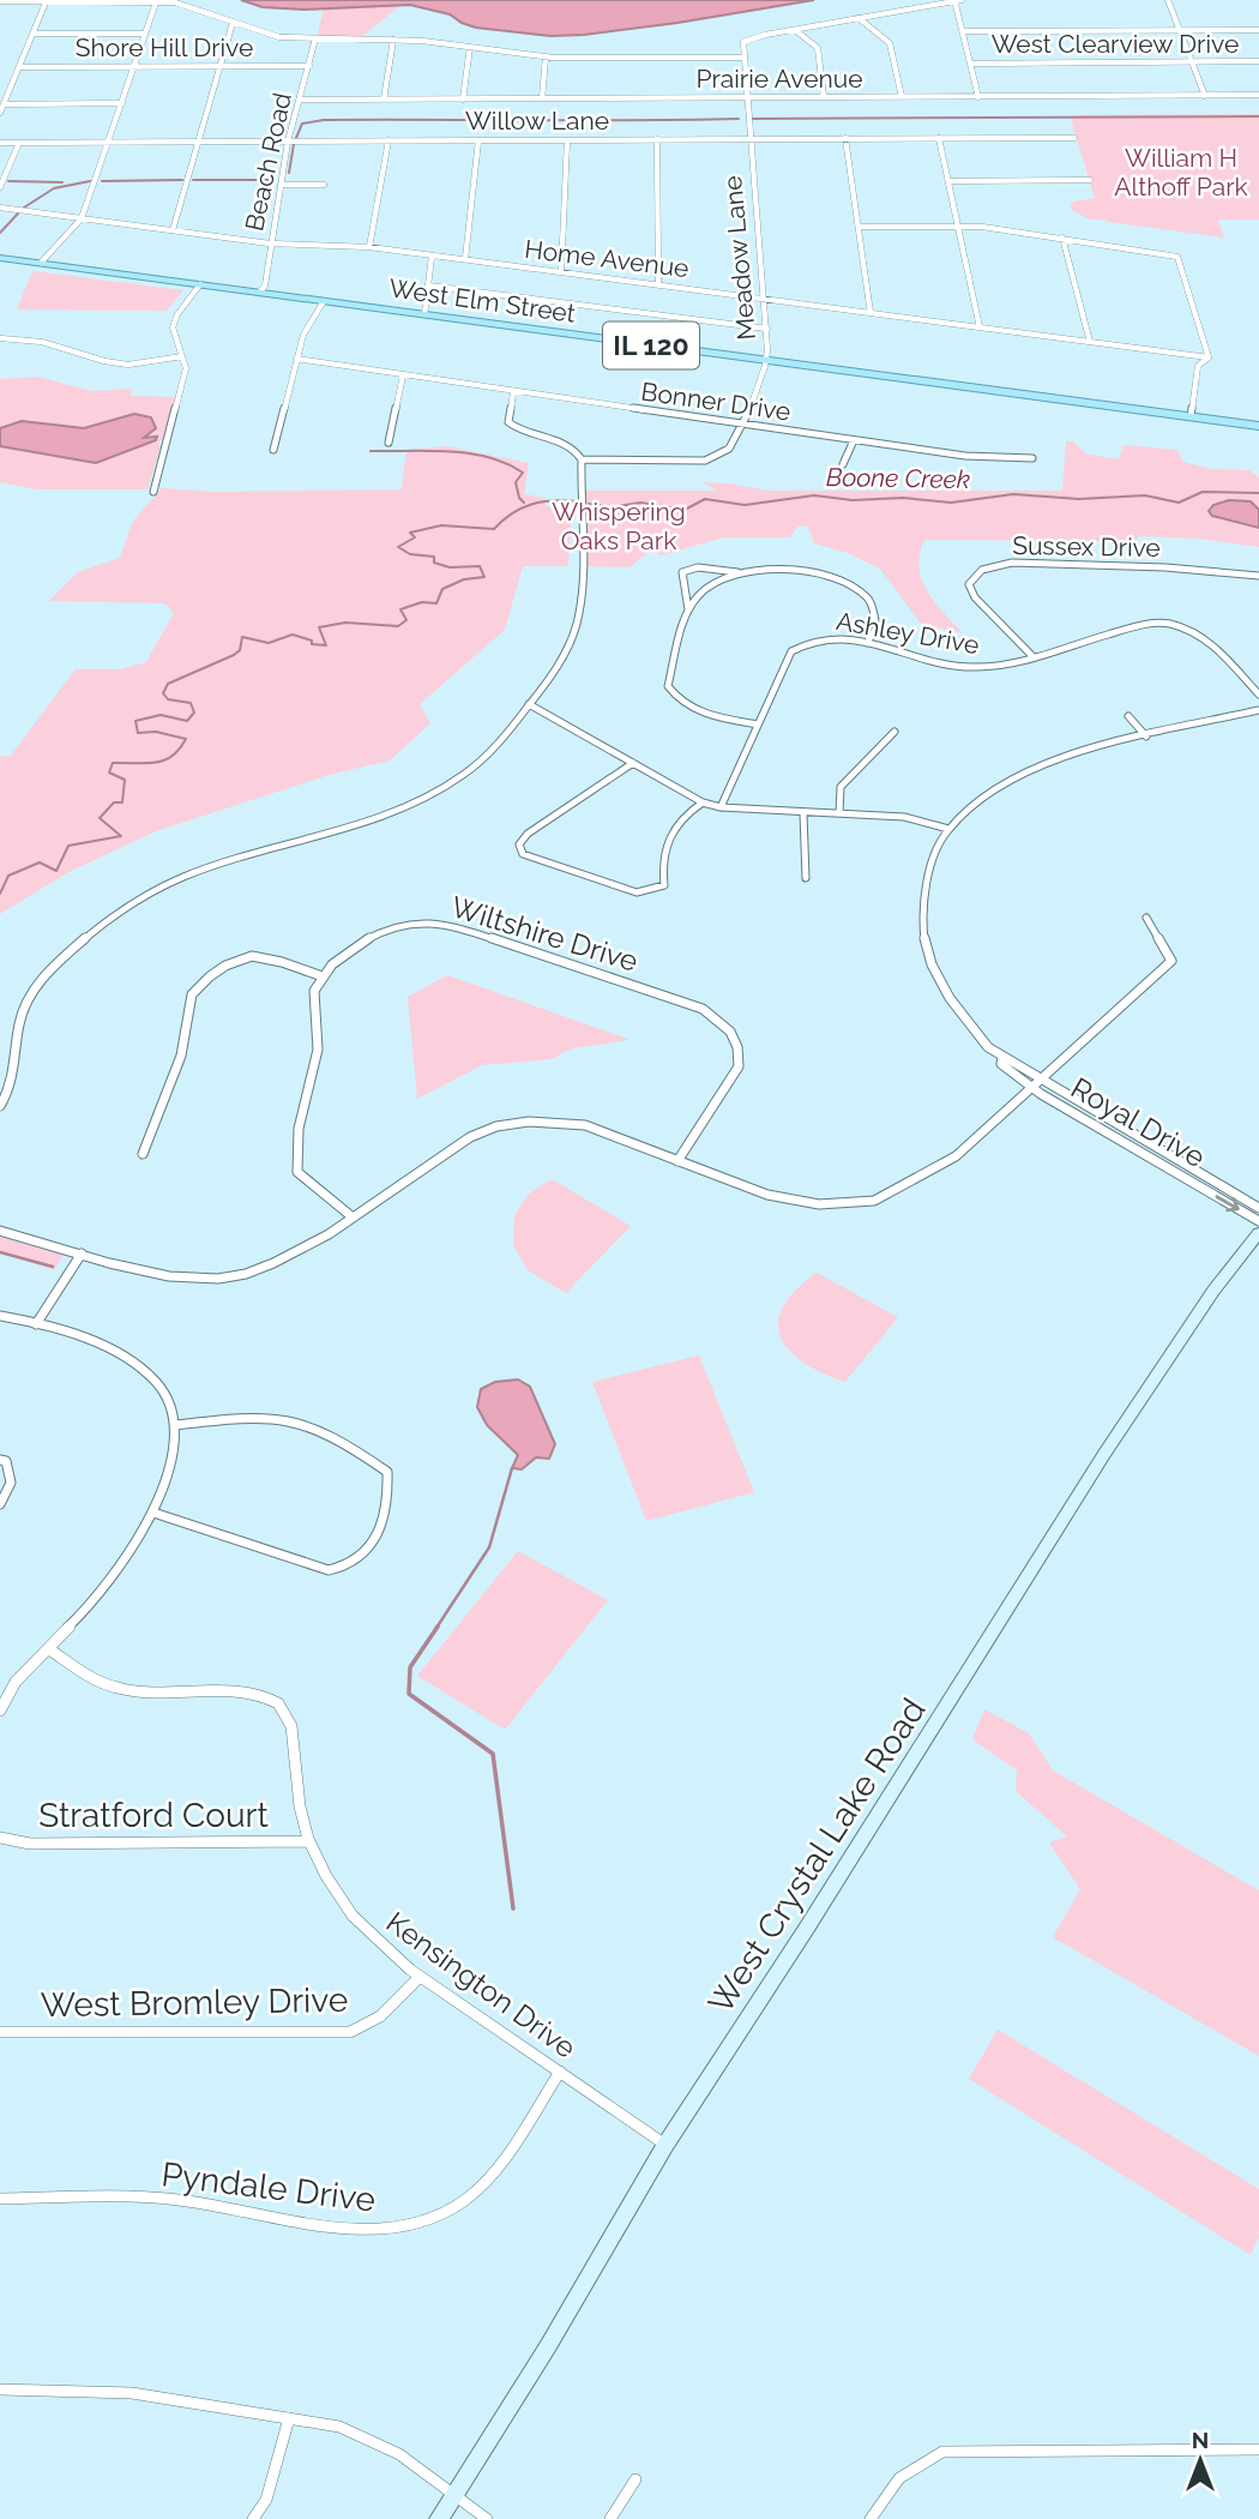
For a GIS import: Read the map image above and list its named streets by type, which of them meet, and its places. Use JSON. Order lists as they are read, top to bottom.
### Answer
{
  "streets": {
    "main road": ["West Elm Street", "IL 120"],
    "street": [
      "West Clearview Drive",
      "Shore Hill Drive",
      "Prairie Avenue",
      "Willow Lane",
      "Beach Road",
      "Meadow Lane",
      "Home Avenue",
      "Bonner Drive",
      "Sussex Drive",
      "Ashley Drive",
      "Wiltshire Drive",
      "Royal Drive",
      "Stratford Court",
      "West Crystal Lake Road",
      "Kensington Drive",
      "West Bromley Drive",
      "Pyndale Drive"
    ]
  },
  "crossings": [
    ["Shore Hill Drive", "Beach Road"],
    ["Prairie Avenue", "Beach Road"],
    ["Prairie Avenue", "Meadow Lane"],
    ["Willow Lane", "Beach Road"],
    ["Willow Lane", "Meadow Lane"],
    ["Beach Road", "Home Avenue"],
    ["Beach Road", "West Elm Street"],
    ["Meadow Lane", "Home Avenue"],
    ["Meadow Lane", "West Elm Street"],
    ["Meadow Lane", "Bonner Drive"],
    ["Sussex Drive", "Ashley Drive"],
    ["Stratford Court", "Kensington Drive"],
    ["West Crystal Lake Road", "Kensington Drive"],
    ["Kensington Drive", "West Bromley Drive"],
    ["Kensington Drive", "Pyndale Drive"]
  ],
  "water": ["Boone Creek"],
  "parks": ["William H Althoff Park", "Whispering Oaks Park"],
  "north": "top"
}
